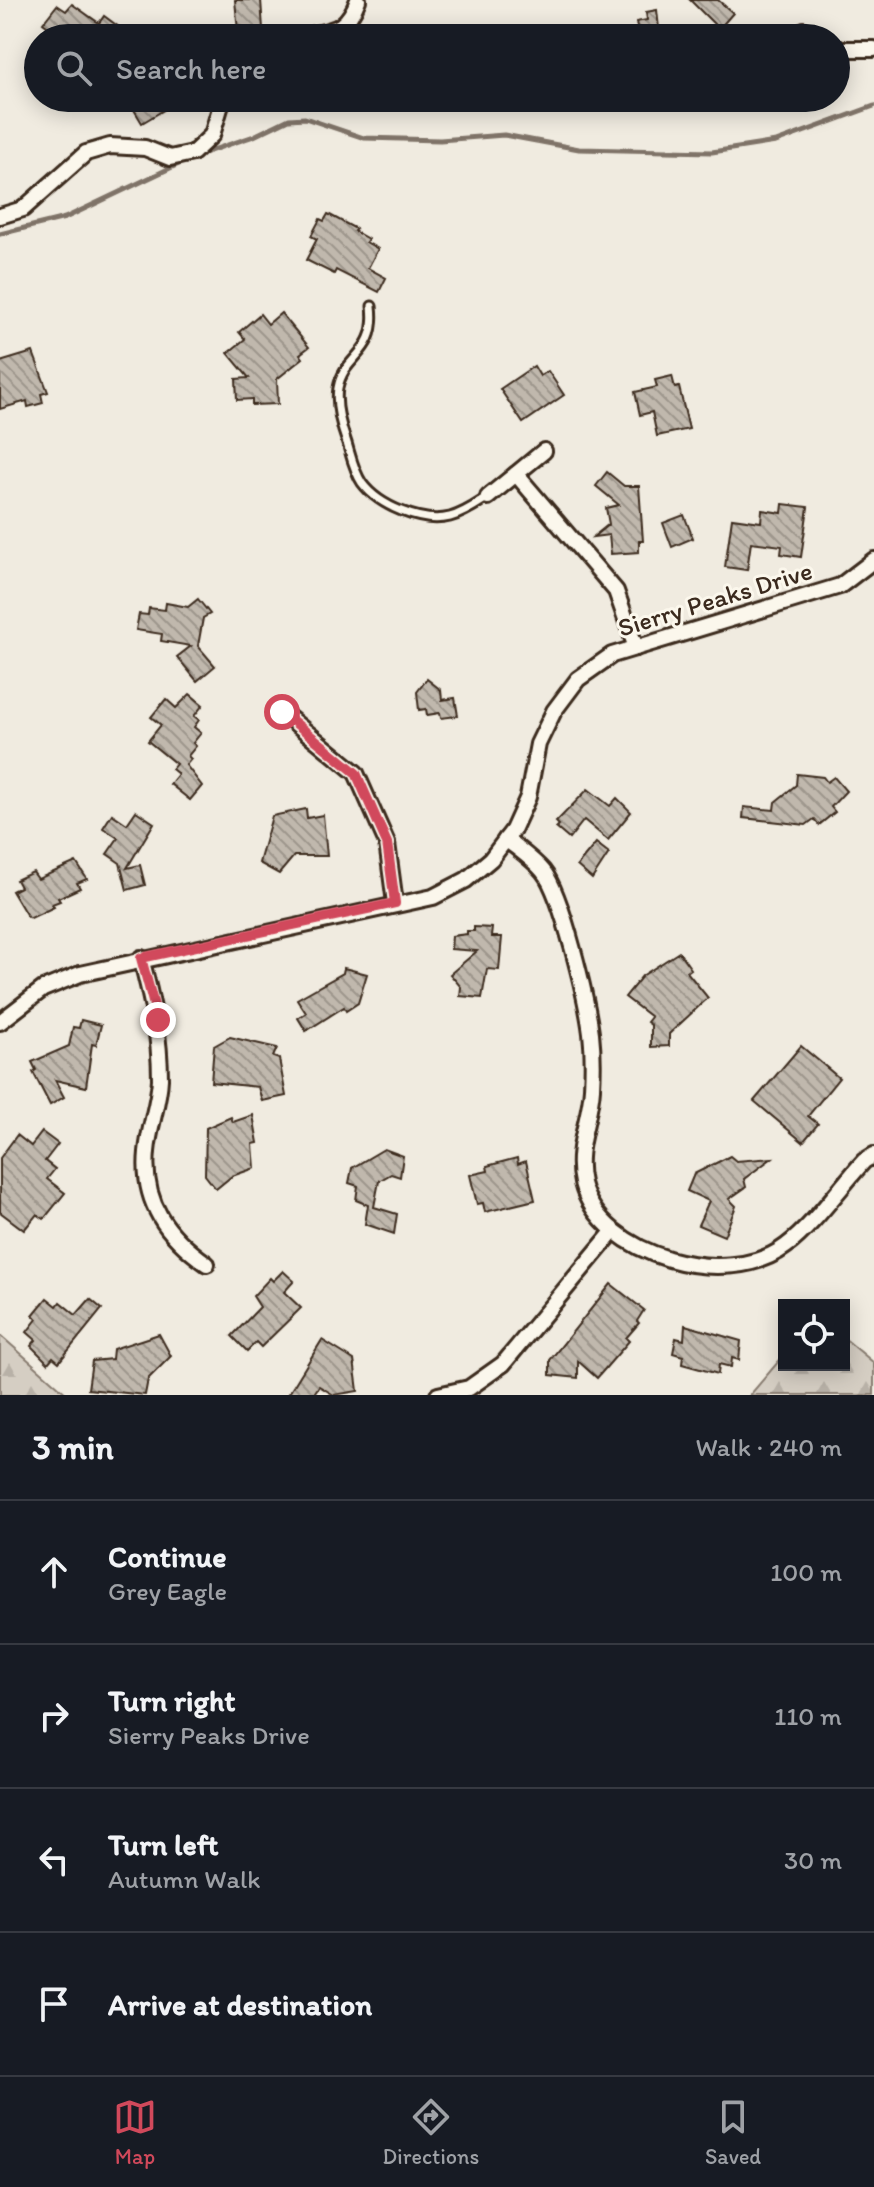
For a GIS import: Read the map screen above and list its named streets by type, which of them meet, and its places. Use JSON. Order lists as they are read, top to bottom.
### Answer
{
  "streets": {
    "street": ["Sierry Peaks Drive"]
  },
  "page": {
    "search": "Search here",
    "heading": ["3 min", "Walk · 240 m"],
    "list": [
      ["Continue", "Grey Eagle", "100 m"],
      ["Turn right", "Sierry Peaks Drive", "110 m"],
      ["Turn left", "Autumn Walk", "30 m"],
      "Arrive at destination"
    ],
    "nav": ["Map", "Directions", "Saved"]
  }
}
